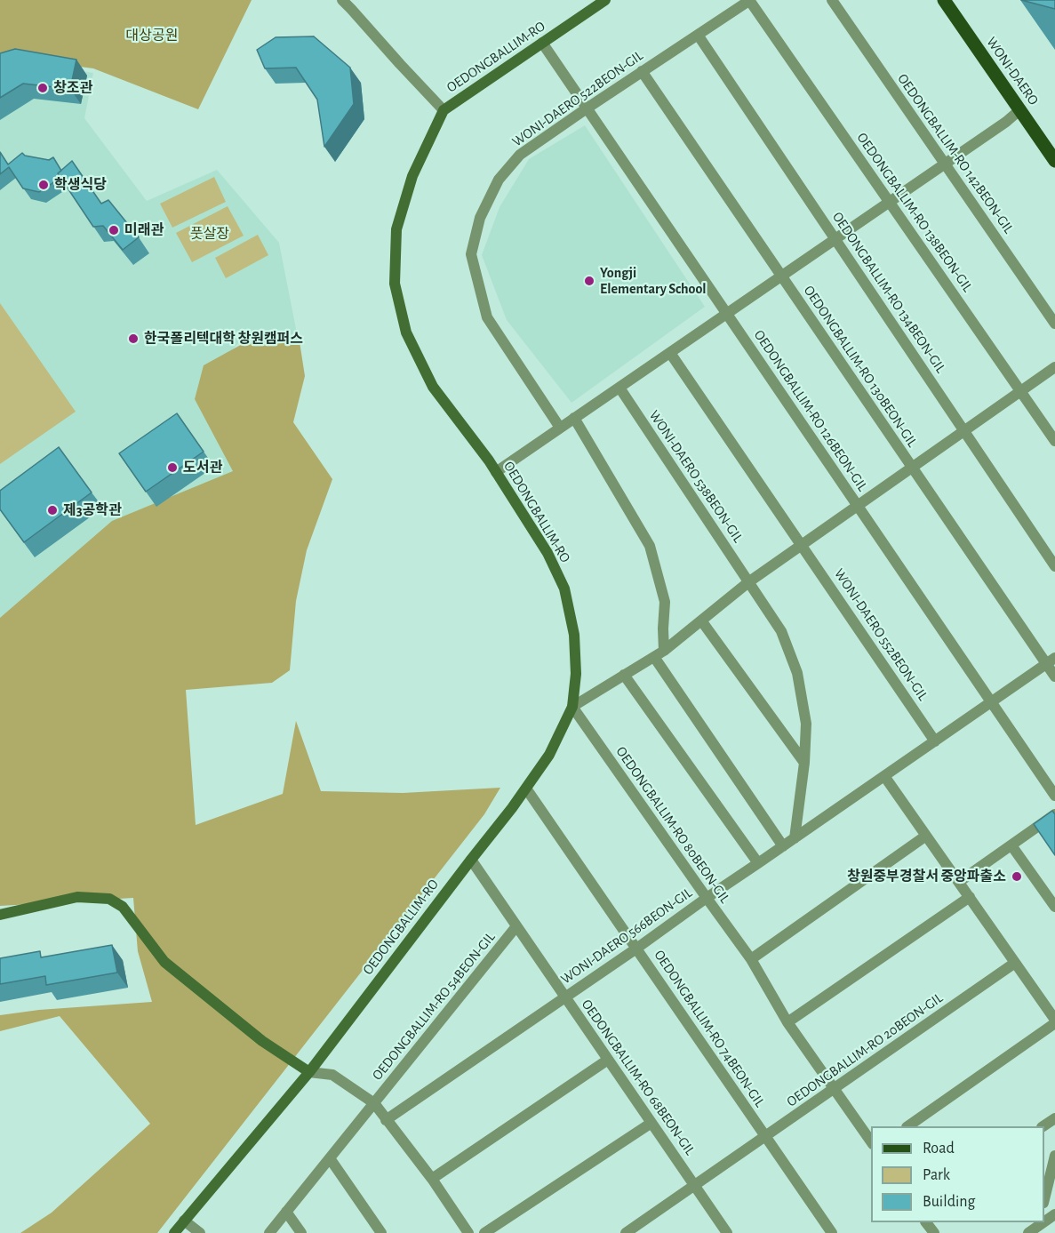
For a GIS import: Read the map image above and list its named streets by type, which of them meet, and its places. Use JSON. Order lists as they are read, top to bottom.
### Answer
{
  "streets": {
    "main road": ["OEDONGBALLIM-RO", "WONI-DAERO"],
    "street": [
      "WONI-DAERO 522BEON-GIL",
      "OEDONGBALLIM-RO 142BEON-GIL",
      "OEDONGBALLIM-RO 138BEON-GIL",
      "OEDONGBALLIM-RO 134BEON-GIL",
      "OEDONGBALLIM-RO 130BEON-GIL",
      "OEDONGBALLIM-RO 126BEON-GIL",
      "WONI-DAERO 538BEON-GIL",
      "WONI-DAERO 552BEON-GIL",
      "OEDONGBALLIM-RO 80BEON-GIL",
      "WONI-DAERO 566BEON-GIL",
      "OEDONGBALLIM-RO 54BEON-GIL",
      "OEDONGBALLIM-RO 74BEON-GIL",
      "OEDONGBALLIM-RO 20BEON-GIL",
      "OEDONGBALLIM-RO 68BEON-GIL"
    ]
  },
  "crossings": [
    ["OEDONGBALLIM-RO", "OEDONGBALLIM-RO 126BEON-GIL"],
    ["OEDONGBALLIM-RO", "OEDONGBALLIM-RO 80BEON-GIL"],
    ["OEDONGBALLIM-RO", "OEDONGBALLIM-RO 54BEON-GIL"],
    ["OEDONGBALLIM-RO", "OEDONGBALLIM-RO 74BEON-GIL"],
    ["OEDONGBALLIM-RO", "OEDONGBALLIM-RO 68BEON-GIL"],
    ["WONI-DAERO 522BEON-GIL", "OEDONGBALLIM-RO 138BEON-GIL"],
    ["WONI-DAERO 522BEON-GIL", "OEDONGBALLIM-RO 134BEON-GIL"],
    ["WONI-DAERO 522BEON-GIL", "OEDONGBALLIM-RO 130BEON-GIL"],
    ["WONI-DAERO 522BEON-GIL", "OEDONGBALLIM-RO 126BEON-GIL"],
    ["OEDONGBALLIM-RO 130BEON-GIL", "WONI-DAERO 566BEON-GIL"],
    ["OEDONGBALLIM-RO 126BEON-GIL", "WONI-DAERO 566BEON-GIL"],
    ["WONI-DAERO 552BEON-GIL", "WONI-DAERO 566BEON-GIL"],
    ["OEDONGBALLIM-RO 80BEON-GIL", "WONI-DAERO 566BEON-GIL"],
    ["OEDONGBALLIM-RO 80BEON-GIL", "OEDONGBALLIM-RO 20BEON-GIL"],
    ["WONI-DAERO 566BEON-GIL", "OEDONGBALLIM-RO 54BEON-GIL"],
    ["WONI-DAERO 566BEON-GIL", "OEDONGBALLIM-RO 74BEON-GIL"],
    ["WONI-DAERO 566BEON-GIL", "OEDONGBALLIM-RO 68BEON-GIL"],
    ["OEDONGBALLIM-RO 54BEON-GIL", "OEDONGBALLIM-RO 68BEON-GIL"],
    ["OEDONGBALLIM-RO 74BEON-GIL", "OEDONGBALLIM-RO 20BEON-GIL"],
    ["OEDONGBALLIM-RO 20BEON-GIL", "OEDONGBALLIM-RO 68BEON-GIL"]
  ],
  "parks": ["대상공원", "풋살장"],
  "places": [
    "창조관",
    "학생식당",
    "미래관",
    "Yongji Elementary School",
    "한국폴리텍대학 창원캠퍼스",
    "도서관",
    "제3공학관",
    "창원중부경찰서 중앙파출소"
  ],
  "legend": ["Road", "Park", "Building"]
}
